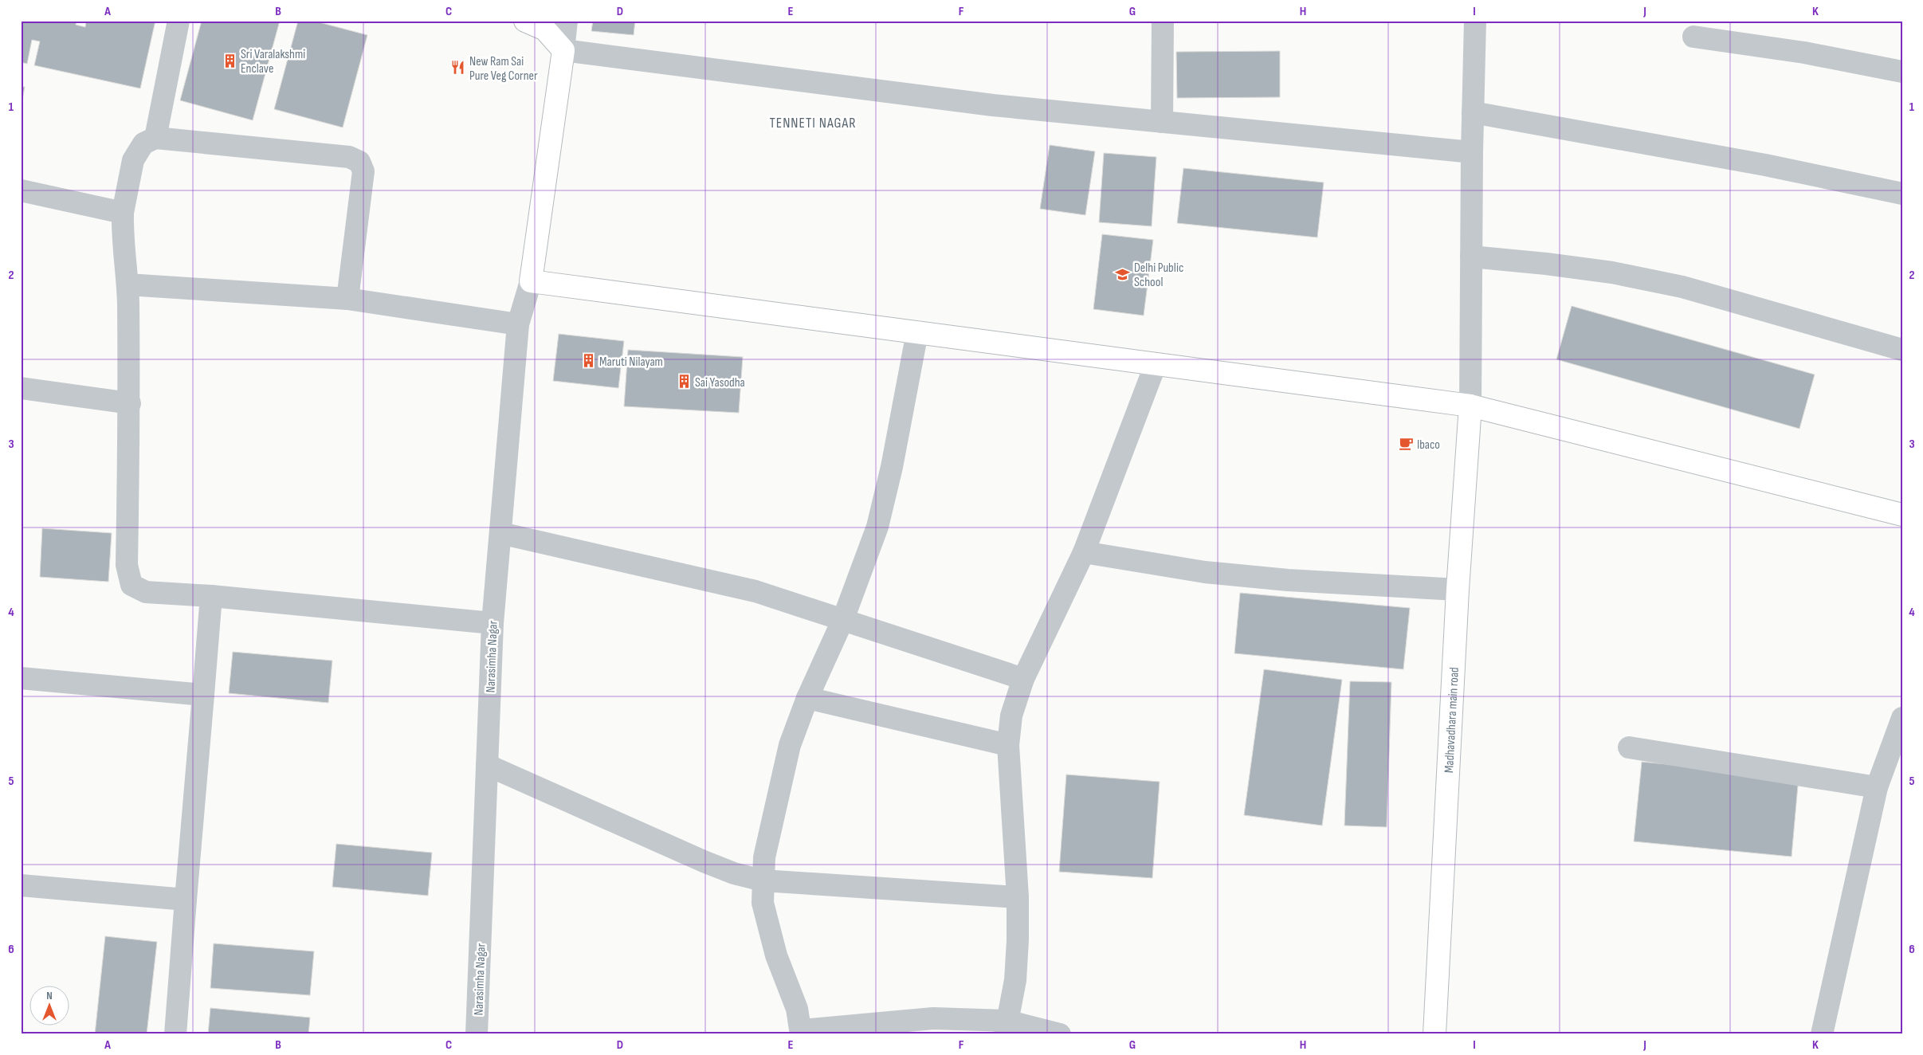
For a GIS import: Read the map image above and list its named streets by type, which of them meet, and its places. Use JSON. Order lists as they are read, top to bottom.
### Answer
{
  "streets": {
    "main road": ["Madhavadhara main road"],
    "street": ["Narasimha Nagar"]
  },
  "districts": ["TENNETI NAGAR"],
  "places": {
    "building": ["Sri Varalakshmi Enclave", "Maruti Nilayam", "Sai Yasodha"],
    "restaurant": ["New Ram Sai Pure Veg Corner"],
    "school or university": ["Delhi Public School"],
    "cafe": ["Ibaco"]
  },
  "north": "top",
  "grid": {
    "columns": [
      "A",
      "B",
      "C",
      "D",
      "E",
      "F",
      "G",
      "H",
      "I",
      "J",
      "K"
    ],
    "rows": [
      "1",
      "2",
      "3",
      "4",
      "5",
      "6"
    ]
  }
}
